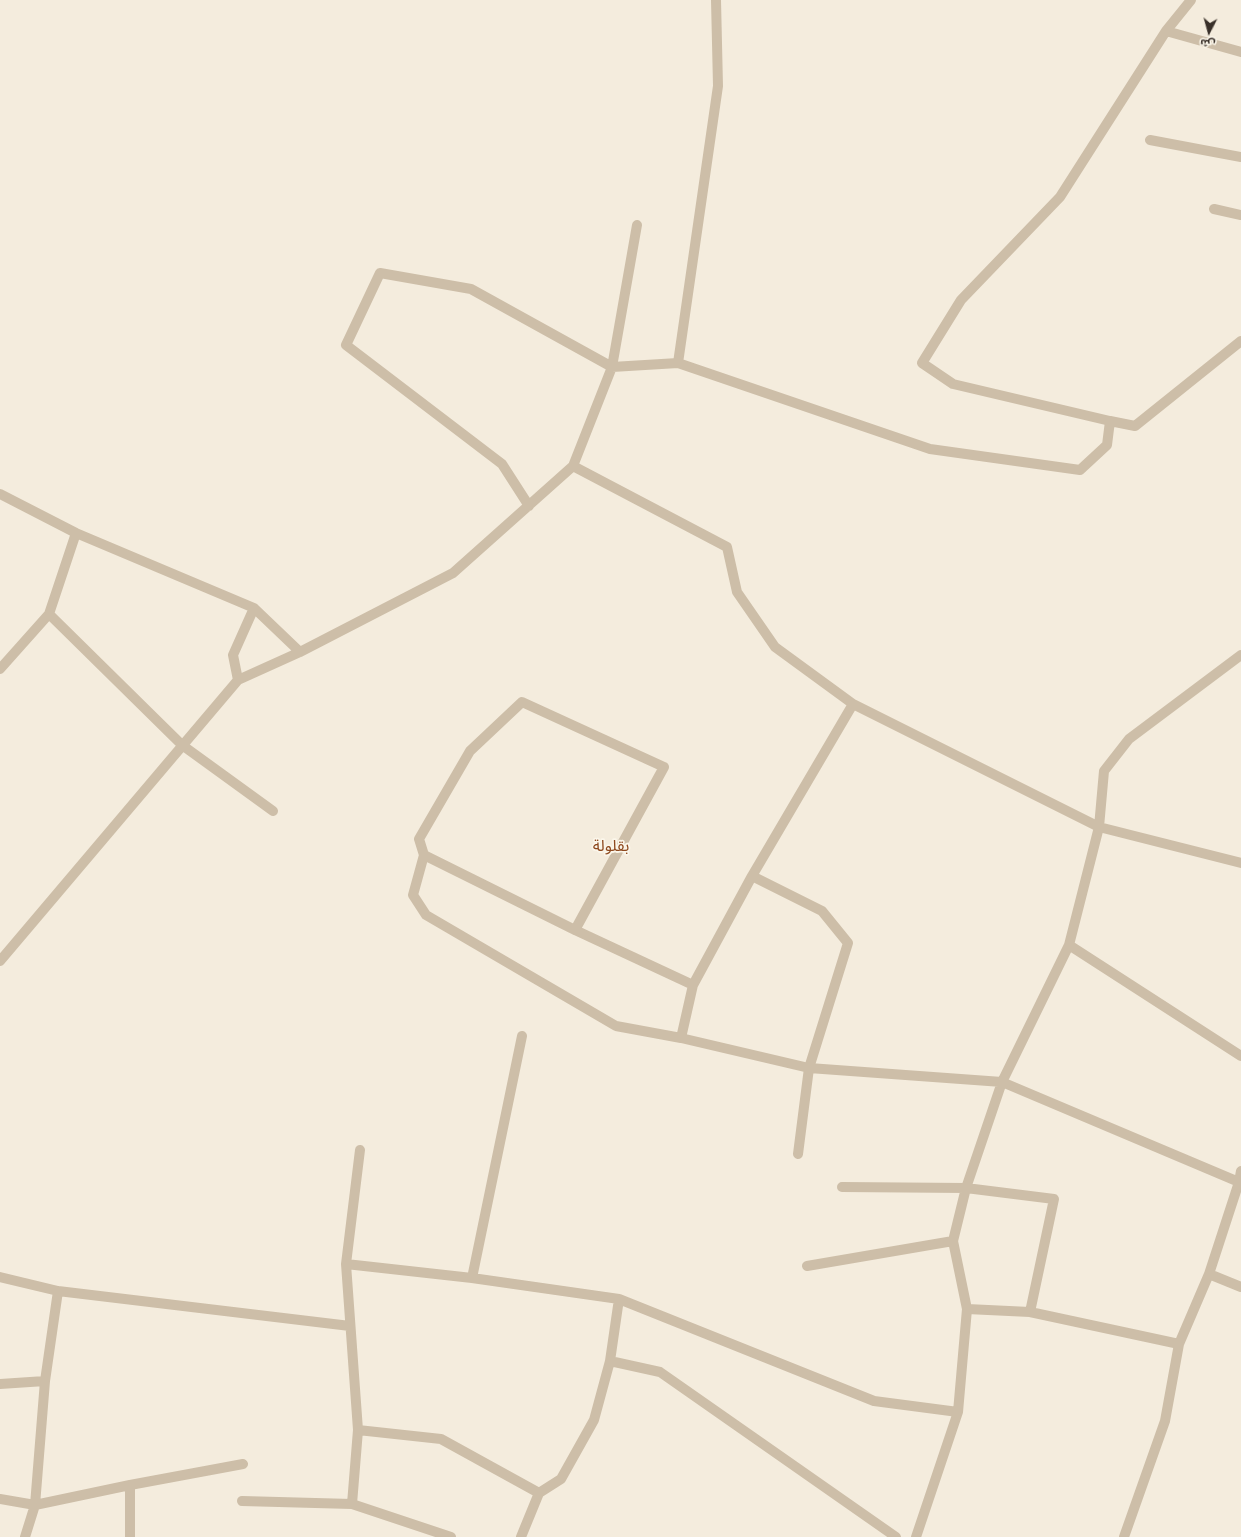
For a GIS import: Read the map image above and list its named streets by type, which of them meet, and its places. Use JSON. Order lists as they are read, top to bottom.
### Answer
{
  "districts": ["بقلولة"],
  "north": "bottom"
}
